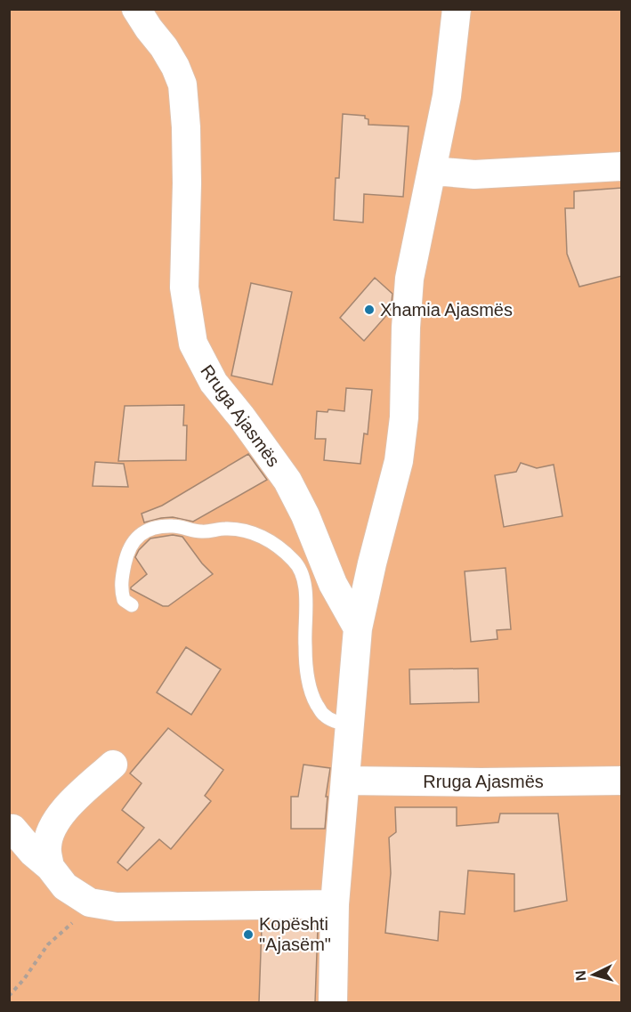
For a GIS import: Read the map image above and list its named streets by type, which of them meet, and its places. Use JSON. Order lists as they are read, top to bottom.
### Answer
{
  "streets": {
    "street": ["Rruga Ajasmës"]
  },
  "places": ["Xhamia Ajasmës", "Kopështi \"Ajasëm\""],
  "north": "left"
}
